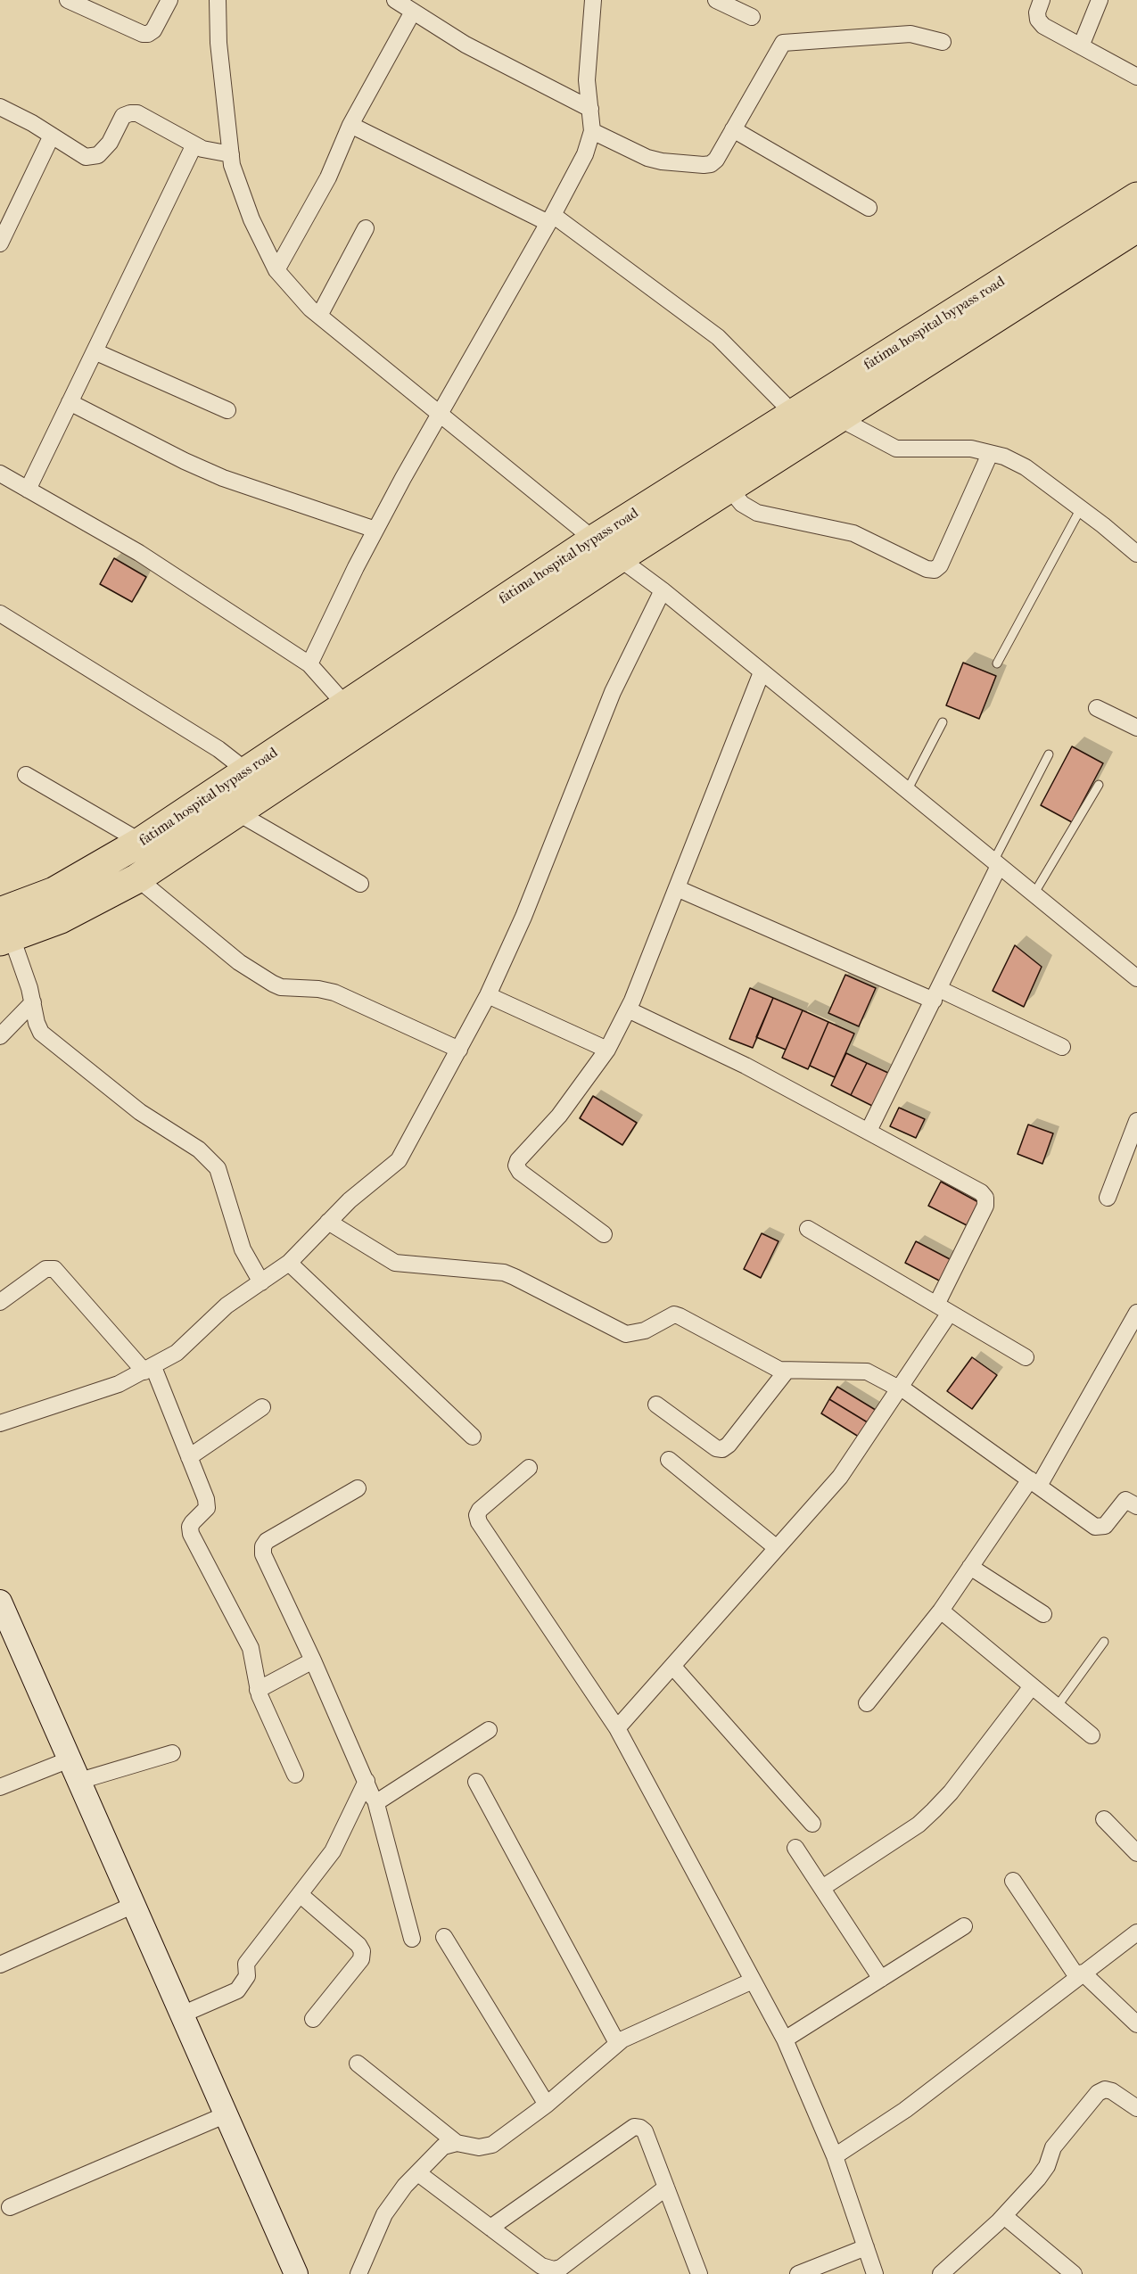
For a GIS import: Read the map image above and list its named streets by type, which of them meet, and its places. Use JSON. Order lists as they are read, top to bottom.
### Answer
{
  "streets": {
    "highway": ["fatima hospital bypass road"]
  }
}
